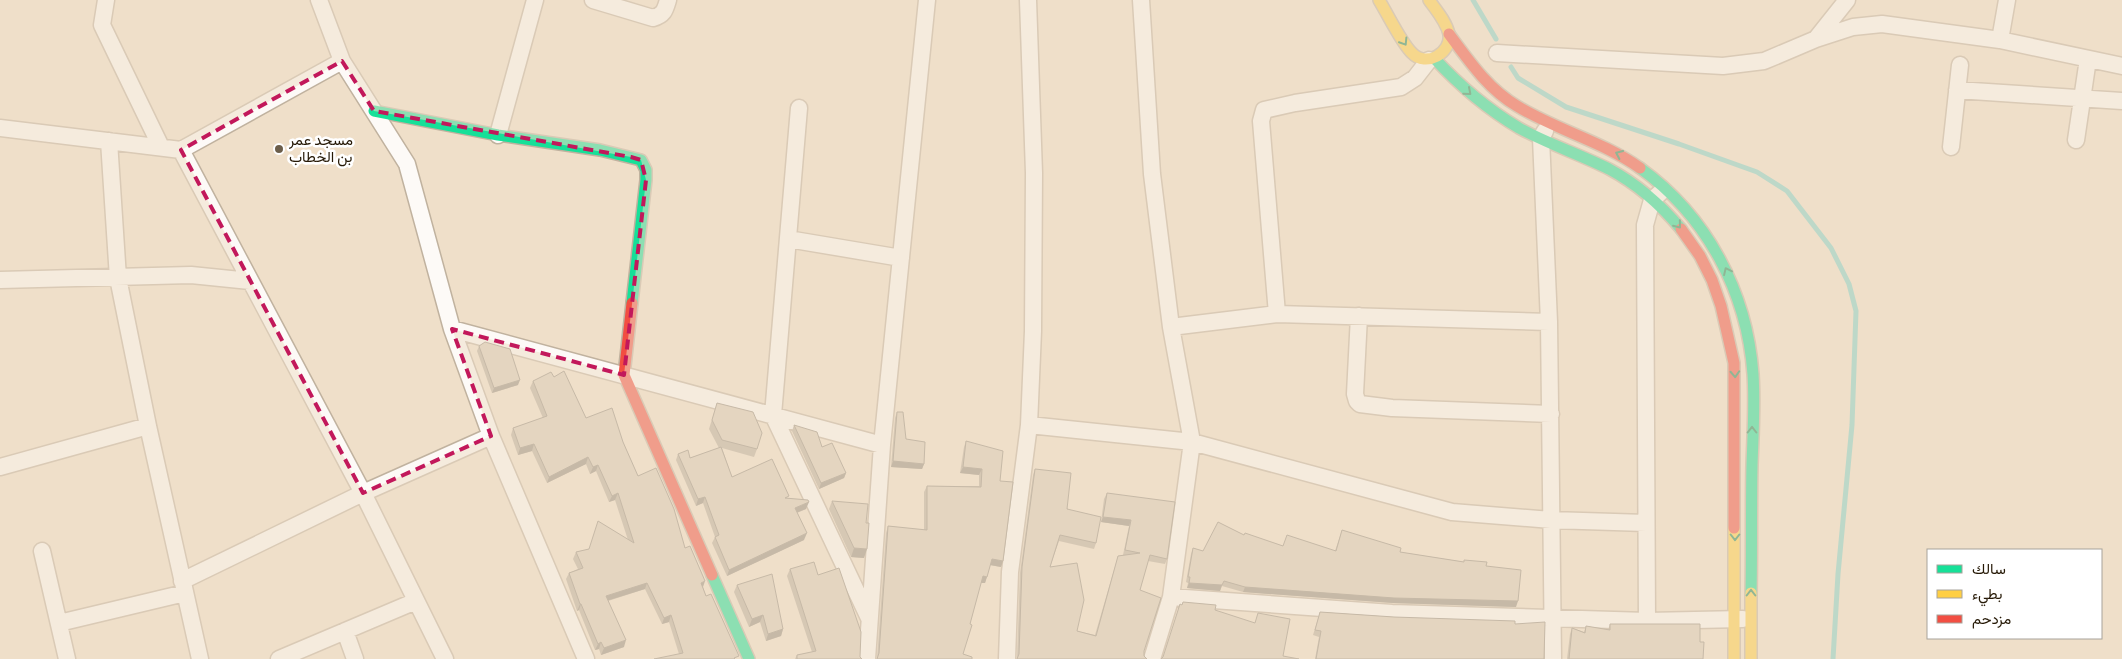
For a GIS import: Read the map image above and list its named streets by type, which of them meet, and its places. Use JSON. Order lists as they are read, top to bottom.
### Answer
{
  "places": ["مسجد عمر بن الخطاب"],
  "legend": ["سالك", "بطيء", "مزدحم"]
}
